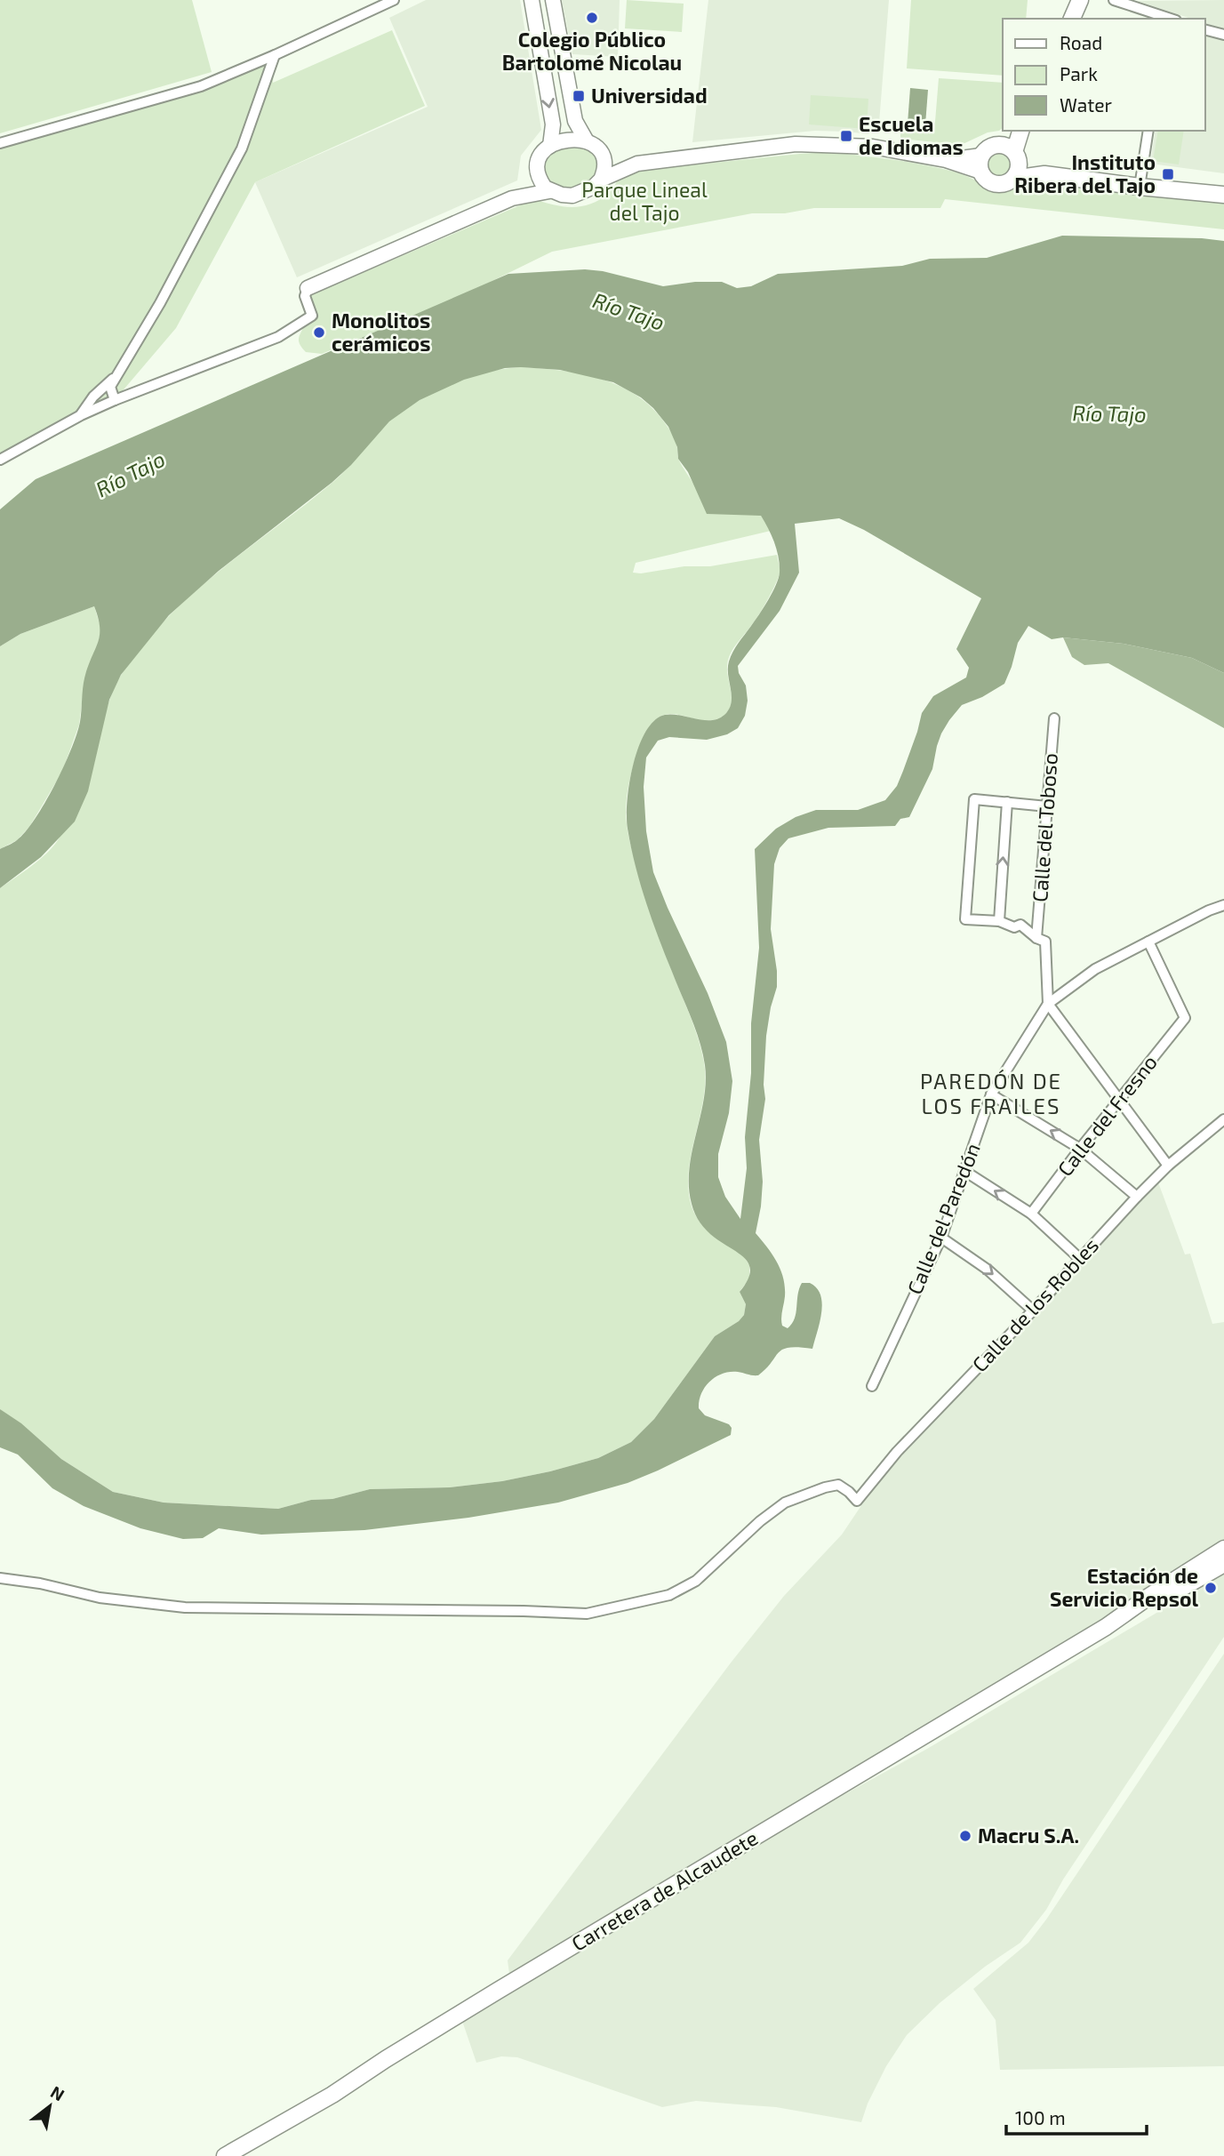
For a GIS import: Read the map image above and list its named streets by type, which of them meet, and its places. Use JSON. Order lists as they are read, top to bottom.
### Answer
{
  "streets": {
    "main road": ["Carretera de Alcaudete"],
    "street": [
      "Calle del Toboso",
      "Calle del Fresno",
      "Calle del Paredón",
      "Calle de los Robles"
    ]
  },
  "crossings": [
    ["Calle del Fresno", "Calle del Paredón"]
  ],
  "districts": ["PAREDÓN DE LOS FRAILES"],
  "water": ["Río Tajo"],
  "parks": ["Parque Lineal del Tajo"],
  "places": {
    "other": [
      "Colegio Público Bartolomé Nicolau",
      "Monolitos cerámicos",
      "Estación de Servicio Repsol",
      "Macru S.A."
    ],
    "transit": ["Universidad", "Escuela de Idiomas", "Instituto Ribera del Tajo"]
  },
  "legend": ["Road", "Park", "Water"],
  "scale_bar": "100 m",
  "north": "top right"
}
